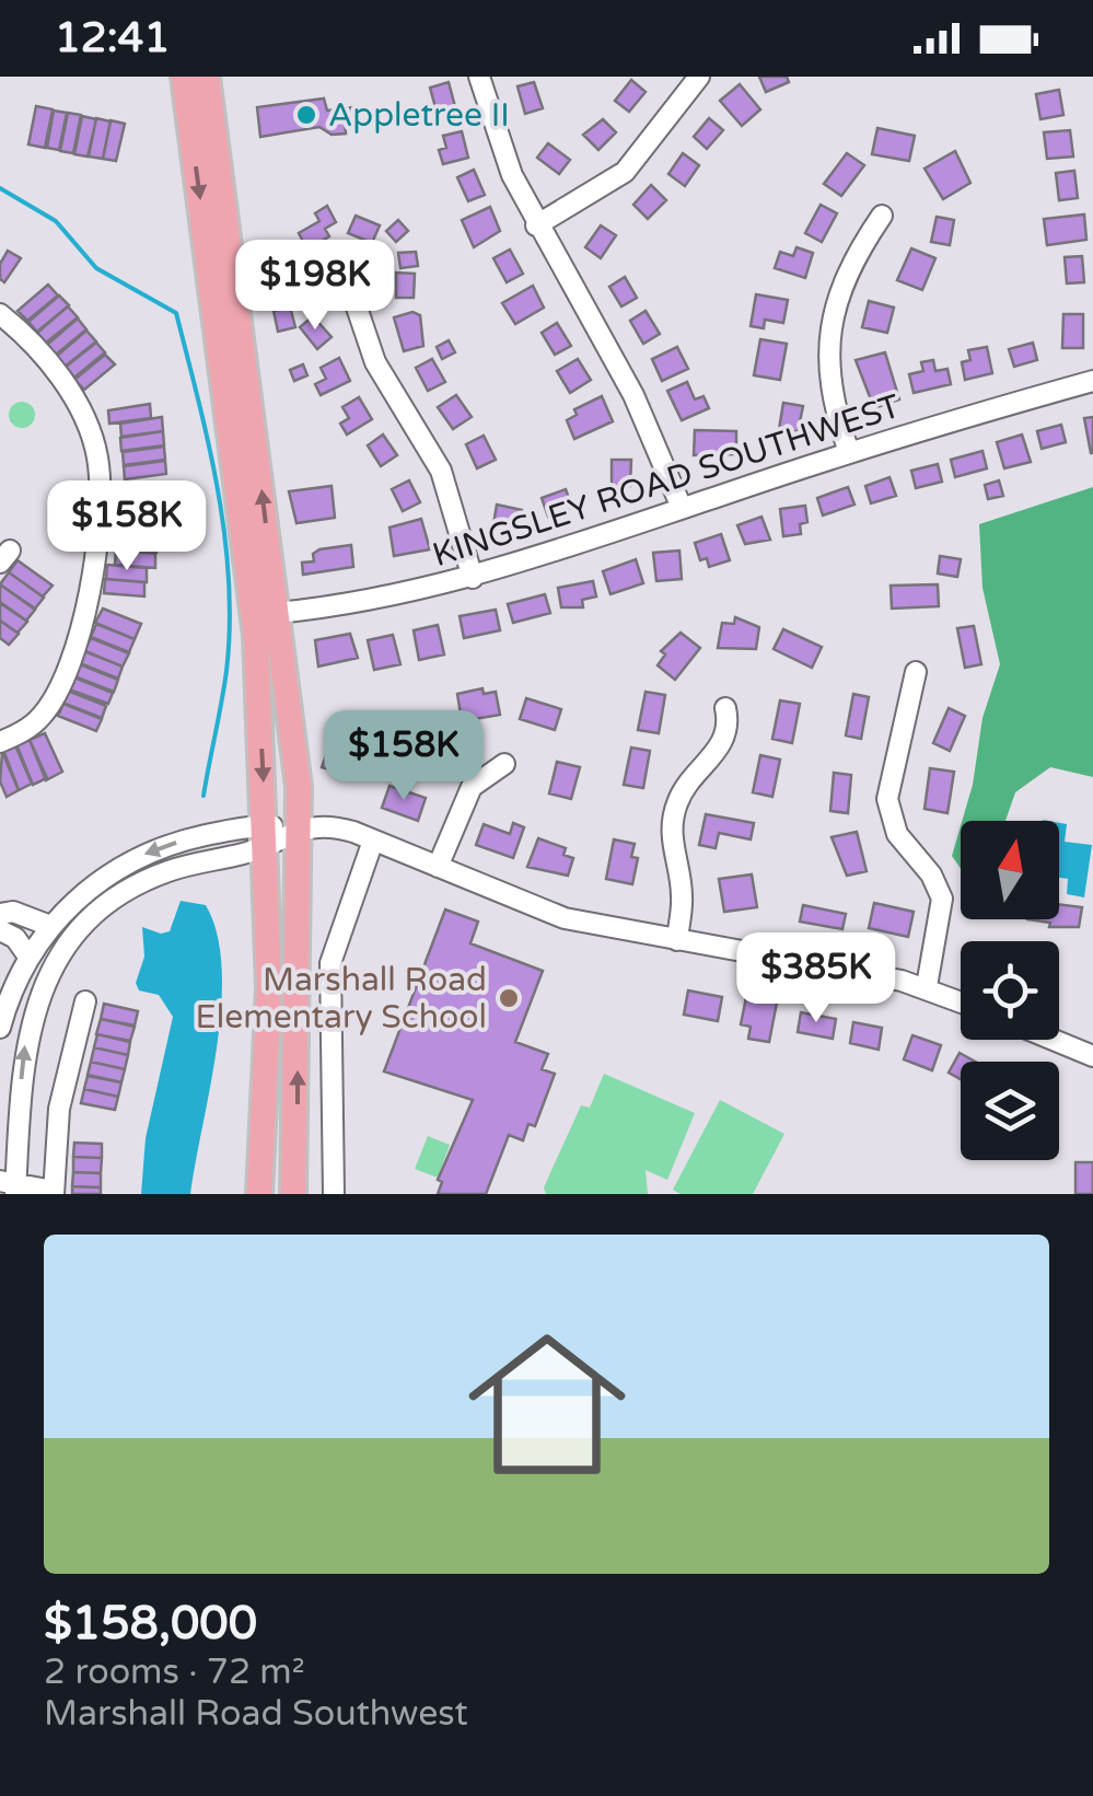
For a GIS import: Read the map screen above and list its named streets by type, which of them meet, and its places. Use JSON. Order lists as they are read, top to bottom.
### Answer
{
  "streets": {
    "street": ["KINGSLEY ROAD SOUTHWEST"]
  },
  "places": ["Appletree II", "Marshall Road Elementary School"],
  "north": "top",
  "page": {
    "status": "12:41",
    "price": [
      "$198K",
      "$158K",
      "$158K",
      "$385K"
    ],
    "list": [
      {
        "name": "$158,000",
        "note": "2 rooms · 72 m² · Marshall Road Southwest"
      }
    ]
  }
}
